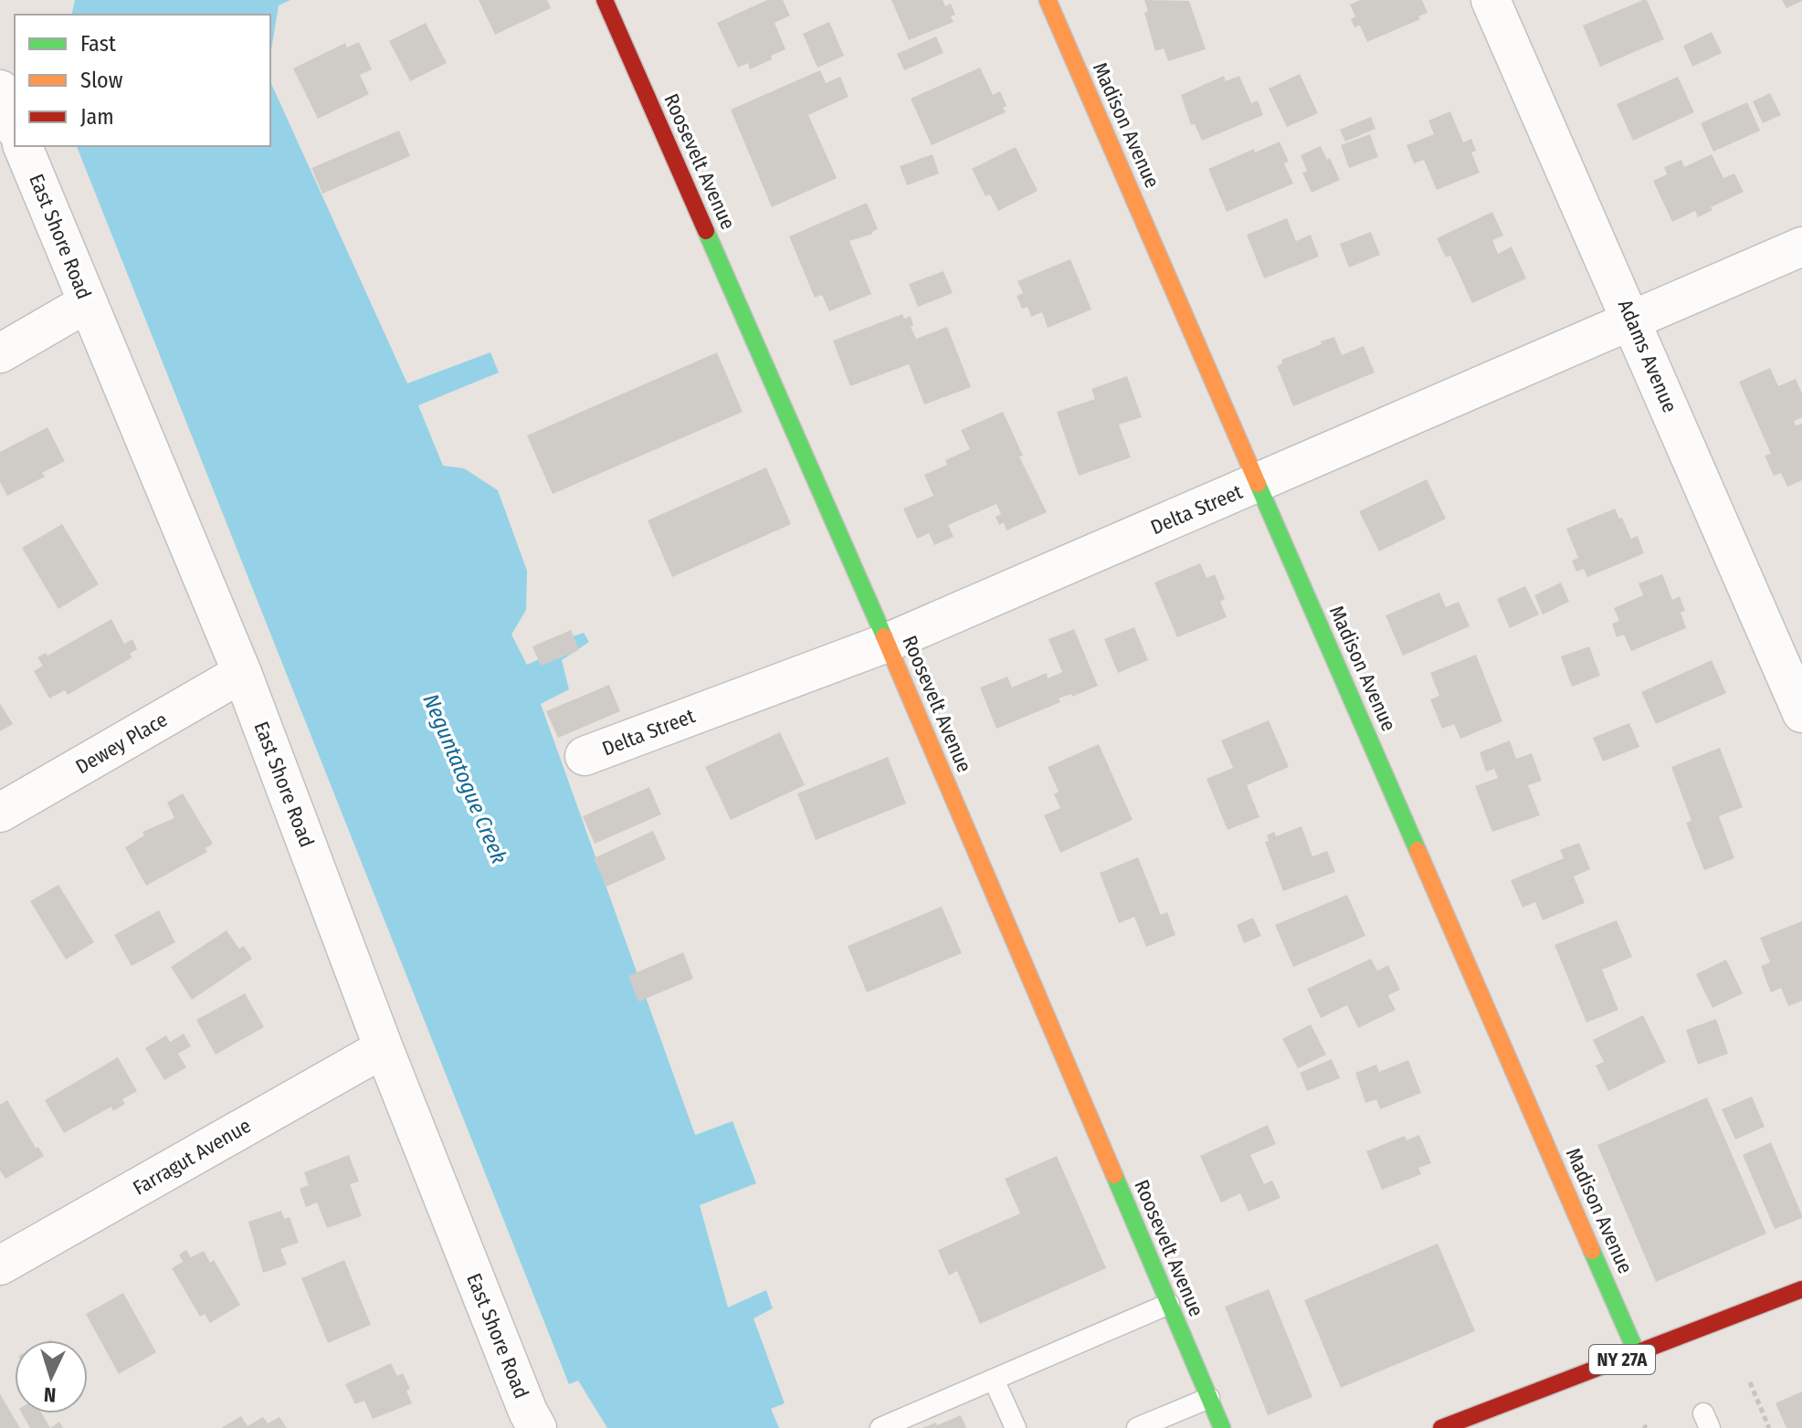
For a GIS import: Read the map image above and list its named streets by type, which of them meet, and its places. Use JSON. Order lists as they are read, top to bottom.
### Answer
{
  "streets": {
    "street": [
      "Madison Avenue",
      "Roosevelt Avenue",
      "East Shore Road",
      "Adams Avenue",
      "Delta Street",
      "Dewey Place",
      "Farragut Avenue",
      "NY 27A"
    ]
  },
  "crossings": [
    ["Madison Avenue", "Delta Street"],
    ["Madison Avenue", "NY 27A"],
    ["Roosevelt Avenue", "Delta Street"],
    ["East Shore Road", "Dewey Place"],
    ["East Shore Road", "Farragut Avenue"],
    ["Adams Avenue", "Delta Street"]
  ],
  "water": ["Neguntatogue Creek"],
  "legend": ["Fast", "Slow", "Jam"],
  "north": "bottom"
}
